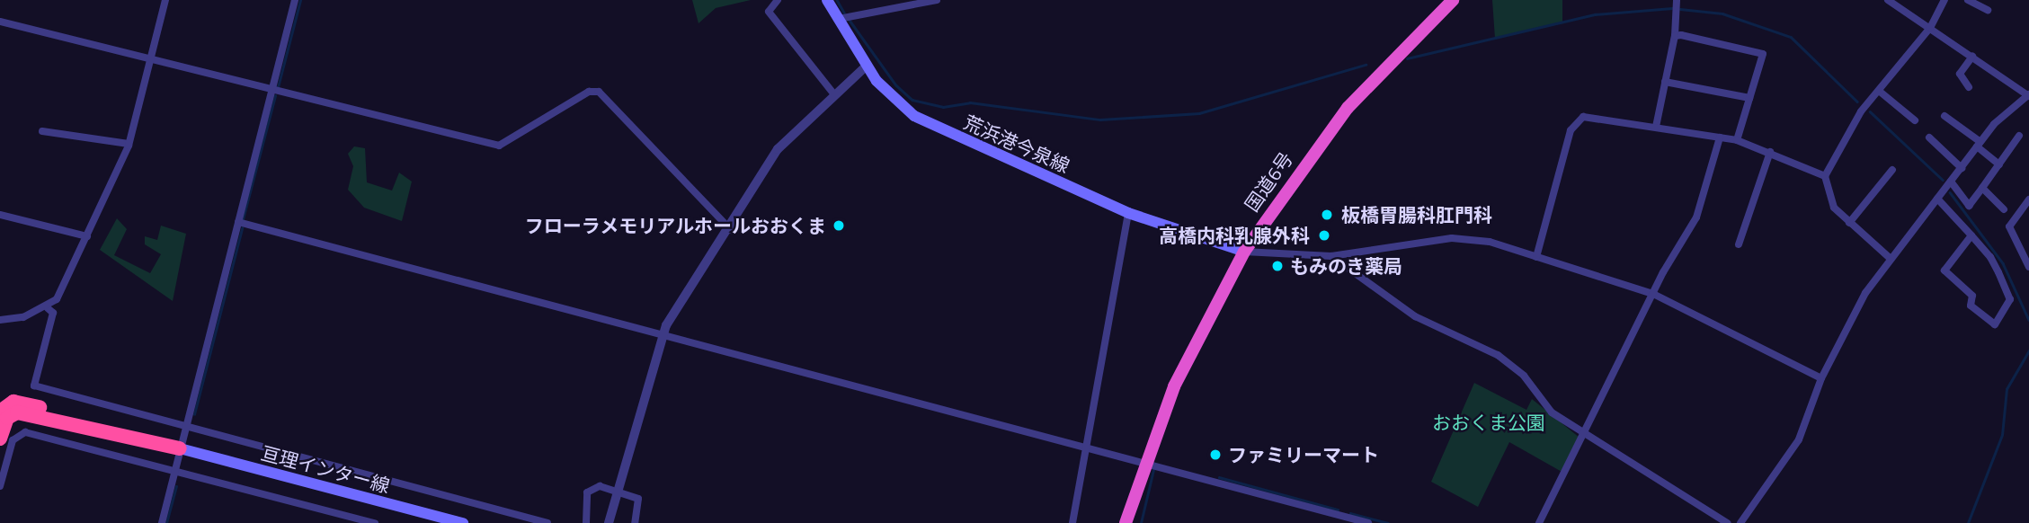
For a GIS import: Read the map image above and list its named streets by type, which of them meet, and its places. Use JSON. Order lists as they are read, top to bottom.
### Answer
{
  "streets": {
    "highway": ["国道6号"],
    "main road": ["荒浜港今泉線", "亘理インター線"]
  },
  "crossings": [
    ["荒浜港今泉線", "国道6号"]
  ],
  "parks": ["おおくま公園"],
  "places": [
    "板橋胃腸科肛門科",
    "フローラメモリアルホールおおくま",
    "高橋内科乳腺外科",
    "もみのき薬局",
    "ファミリーマート"
  ]
}
